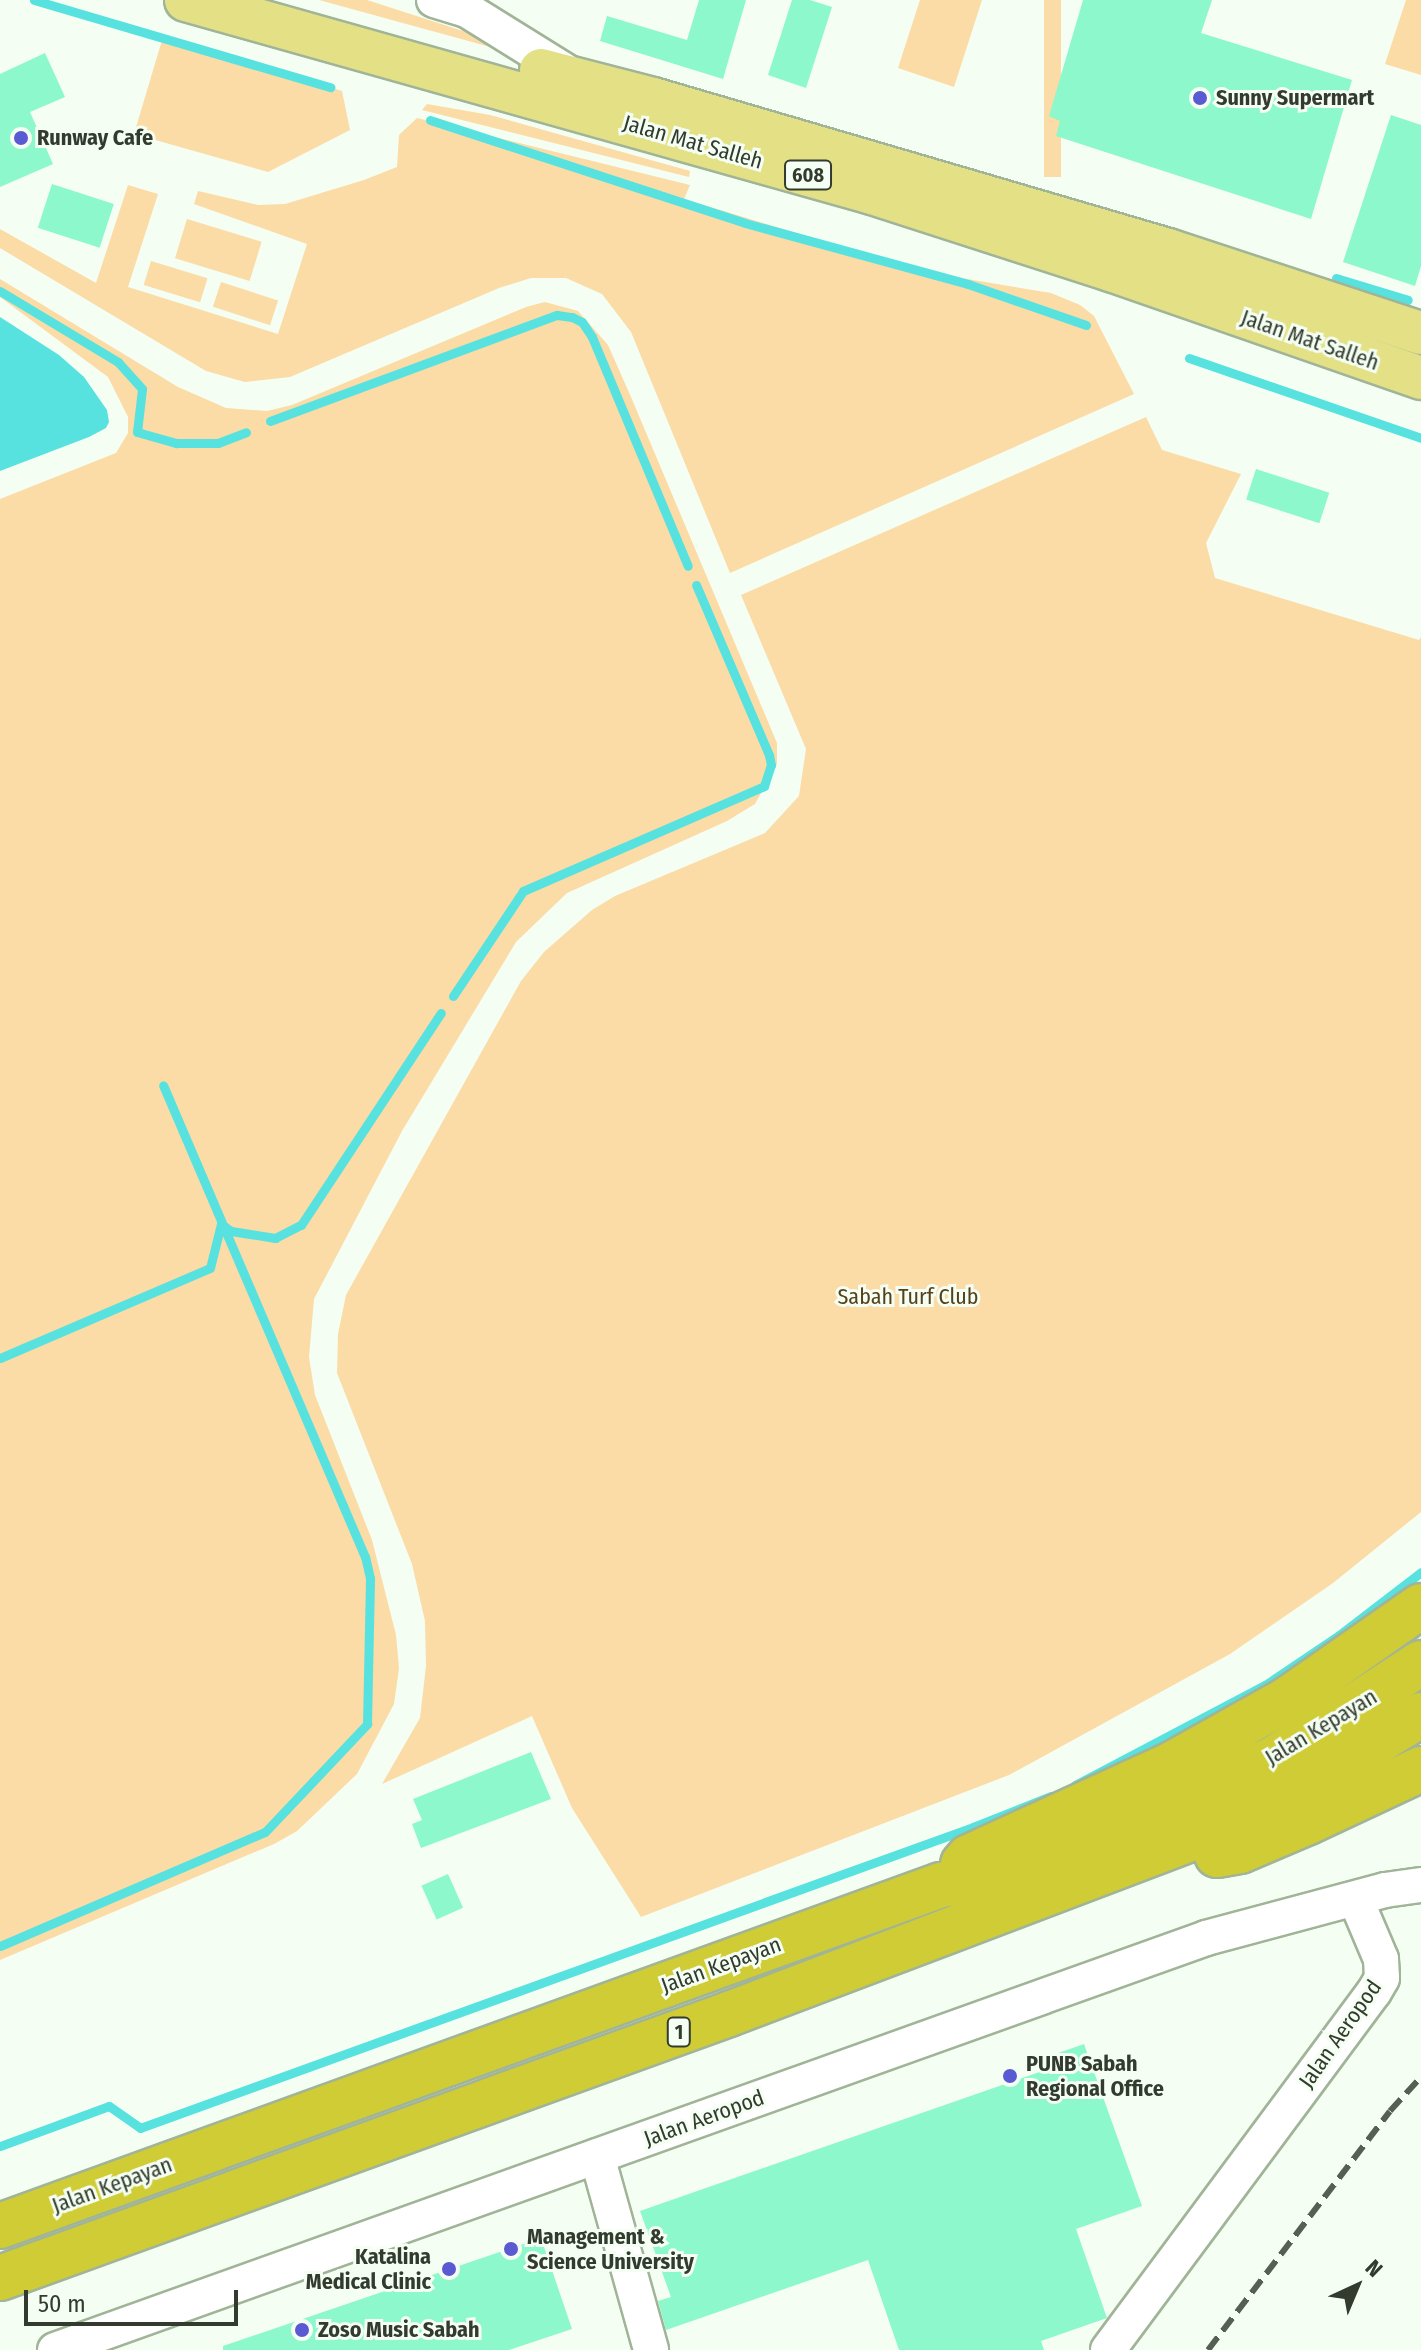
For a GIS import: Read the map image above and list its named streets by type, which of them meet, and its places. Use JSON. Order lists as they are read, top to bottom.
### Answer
{
  "streets": {
    "highway": ["Jalan Kepayan", "1"],
    "main road": ["Jalan Mat Salleh", "608"],
    "street": ["Jalan Aeropod"]
  },
  "parks": ["Sabah Turf Club"],
  "places": [
    "Sunny Supermart",
    "Runway Cafe",
    "PUNB Sabah Regional Office",
    "Management & Science University",
    "Katalina Medical Clinic",
    "Zoso Music Sabah"
  ],
  "scale_bar": "50 m",
  "north": "top right"
}
